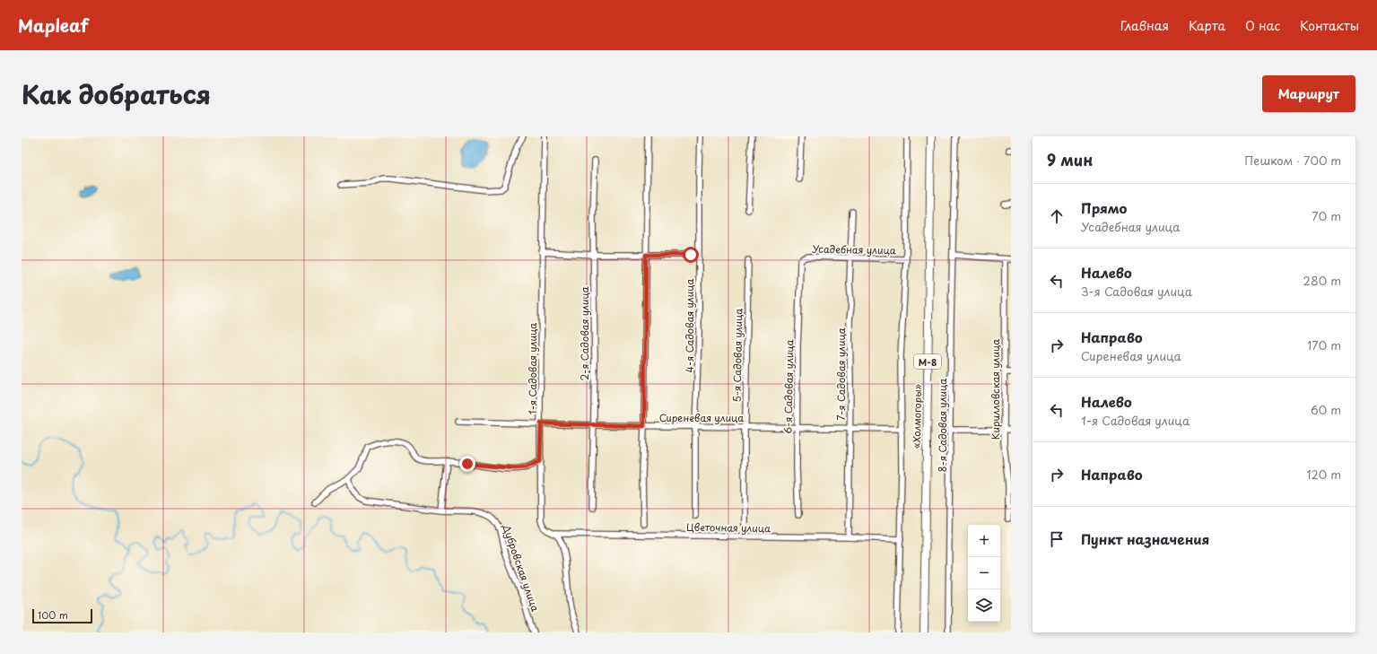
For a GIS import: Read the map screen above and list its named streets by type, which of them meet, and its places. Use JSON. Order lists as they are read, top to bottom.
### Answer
{
  "streets": {
    "highway": ["М-8", "«Холмогоры»"],
    "street": [
      "Усадебная улица",
      "4-я Садовая улица",
      "2-я Садовая улица",
      "5-я Садовая улица",
      "1-я Садовая улица",
      "7-я Садовая улица",
      "6-я Садовая улица",
      "Кирилловская улица",
      "Сиреневая улица",
      "8-я Садовая улица",
      "Цветочная улица",
      "Дубровская улица"
    ]
  },
  "crossings": [
    ["Усадебная улица", "7-я Садовая улица"],
    ["Усадебная улица", "6-я Садовая улица"],
    ["4-я Садовая улица", "Сиреневая улица"],
    ["2-я Садовая улица", "Сиреневая улица"],
    ["5-я Садовая улица", "Сиреневая улица"],
    ["5-я Садовая улица", "Цветочная улица"],
    ["1-я Садовая улица", "Сиреневая улица"],
    ["1-я Садовая улица", "Цветочная улица"],
    ["7-я Садовая улица", "Сиреневая улица"],
    ["7-я Садовая улица", "Цветочная улица"],
    ["6-я Садовая улица", "Сиреневая улица"]
  ],
  "scale_bar": "100 m",
  "page": {
    "header": "Mapleaf",
    "nav": [
      "Главная",
      "Карта",
      "О нас",
      "Контакты"
    ],
    "title": "Как добраться",
    "buttons": "Маршрут",
    "heading": ["9 мин", "Пешком · 700 m"],
    "list": [
      ["Прямо", "Усадебная улица", "70 m"],
      ["Налево", "3-я Садовая улица", "280 m"],
      ["Направо", "Сиреневая улица", "170 m"],
      ["Налево", "1-я Садовая улица", "60 m"],
      ["Направо", "120 m"],
      "Пункт назначения"
    ],
    "map_buttons": ["+", "−"],
    "scale": "100 m"
  }
}
